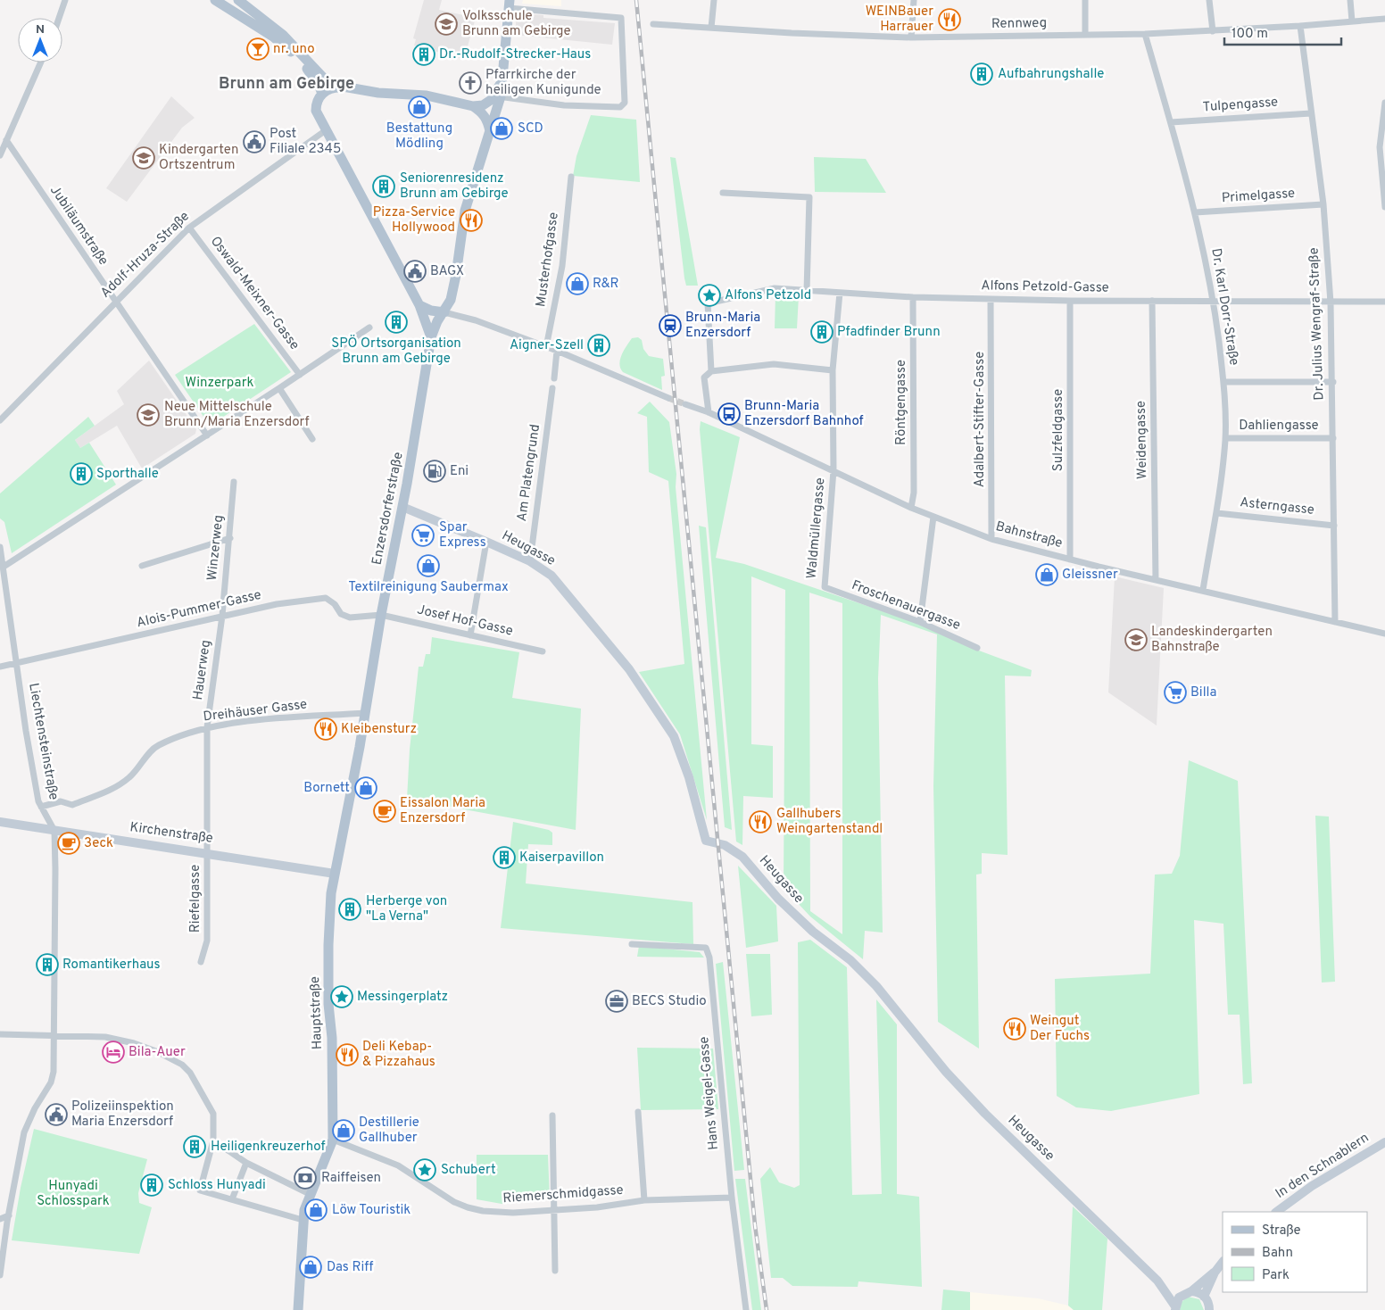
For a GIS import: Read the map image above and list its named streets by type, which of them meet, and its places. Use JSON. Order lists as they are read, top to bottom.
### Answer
{
  "streets": {
    "main road": ["Enzersdorferstraße", "Hauptstraße"],
    "street": [
      "Rennweg",
      "Tulpengasse",
      "Primelgasse",
      "Jubiläumstraße",
      "Adolf-Hruza-Straße",
      "Musterhofgasse",
      "Alfons Petzold-Gasse",
      "Oswald-Meixner-Gasse",
      "Dr. Karl Dorr-Straße",
      "Dr. Julius Wengraf-Straße",
      "Röntgengasse",
      "Adalbert-Stifter-Gasse",
      "Dahliengasse",
      "Sulzfeldgasse",
      "Weidengasse",
      "Am Platengrund",
      "Asterngasse",
      "Waldmüllergasse",
      "Bahnstraße",
      "Winzerweg",
      "Heugasse",
      "Froschenauergasse",
      "Alois-Pummer-Gasse",
      "Josef Hof-Gasse",
      "Hauerweg",
      "Dreihäuser Gasse",
      "Liechtensteinstraße",
      "Kirchenstraße",
      "Riefelgasse",
      "Hans Weigel-Gasse",
      "In den Schnablern",
      "Riemerschmidgasse"
    ]
  },
  "crossings": [
    ["Rennweg", "Dr. Karl Dorr-Straße"],
    ["Rennweg", "Dr. Julius Wengraf-Straße"],
    ["Tulpengasse", "Dr. Karl Dorr-Straße"],
    ["Tulpengasse", "Dr. Julius Wengraf-Straße"],
    ["Primelgasse", "Dr. Karl Dorr-Straße"],
    ["Primelgasse", "Dr. Julius Wengraf-Straße"],
    ["Jubiläumstraße", "Adolf-Hruza-Straße"],
    ["Adolf-Hruza-Straße", "Oswald-Meixner-Gasse"],
    ["Alfons Petzold-Gasse", "Dr. Karl Dorr-Straße"],
    ["Alfons Petzold-Gasse", "Dr. Julius Wengraf-Straße"],
    ["Alfons Petzold-Gasse", "Röntgengasse"],
    ["Alfons Petzold-Gasse", "Adalbert-Stifter-Gasse"],
    ["Alfons Petzold-Gasse", "Sulzfeldgasse"],
    ["Alfons Petzold-Gasse", "Weidengasse"],
    ["Alfons Petzold-Gasse", "Waldmüllergasse"],
    ["Dr. Karl Dorr-Straße", "Dahliengasse"],
    ["Dr. Karl Dorr-Straße", "Asterngasse"],
    ["Dr. Karl Dorr-Straße", "Bahnstraße"],
    ["Dr. Julius Wengraf-Straße", "Dahliengasse"],
    ["Dr. Julius Wengraf-Straße", "Asterngasse"],
    ["Dr. Julius Wengraf-Straße", "Bahnstraße"],
    ["Röntgengasse", "Bahnstraße"],
    ["Adalbert-Stifter-Gasse", "Bahnstraße"],
    ["Sulzfeldgasse", "Bahnstraße"],
    ["Weidengasse", "Bahnstraße"],
    ["Am Platengrund", "Heugasse"],
    ["Enzersdorferstraße", "Heugasse"],
    ["Enzersdorferstraße", "Alois-Pummer-Gasse"],
    ["Enzersdorferstraße", "Josef Hof-Gasse"],
    ["Enzersdorferstraße", "Dreihäuser Gasse"],
    ["Enzersdorferstraße", "Hauptstraße"],
    ["Waldmüllergasse", "Bahnstraße"],
    ["Waldmüllergasse", "Froschenauergasse"],
    ["Winzerweg", "Alois-Pummer-Gasse"],
    ["Winzerweg", "Hauerweg"],
    ["Alois-Pummer-Gasse", "Josef Hof-Gasse"],
    ["Alois-Pummer-Gasse", "Hauerweg"],
    ["Alois-Pummer-Gasse", "Liechtensteinstraße"],
    ["Hauerweg", "Dreihäuser Gasse"],
    ["Hauerweg", "Riefelgasse"],
    ["Dreihäuser Gasse", "Liechtensteinstraße"],
    ["Dreihäuser Gasse", "Riefelgasse"],
    ["Dreihäuser Gasse", "Hauptstraße"],
    ["Liechtensteinstraße", "Kirchenstraße"],
    ["Kirchenstraße", "Riefelgasse"],
    ["Kirchenstraße", "Hauptstraße"],
    ["Hauptstraße", "Riemerschmidgasse"],
    ["Hans Weigel-Gasse", "Riemerschmidgasse"]
  ],
  "districts": ["Brunn am Gebirge"],
  "parks": ["Winzerpark", "Hunyadi Schlosspark"],
  "places": {
    "restaurant": [
      "WEINBauer Harrauer",
      "Pizza-Service Hollywood",
      "Kleibensturz",
      "Gallhubers Weingartenstandl",
      "Weingut Der Fuchs",
      "Deli Kebap- & Pizzahaus"
    ],
    "school or university": [
      "Volksschule Brunn am Gebirge",
      "Kindergarten Ortszentrum",
      "Neue Mittelschule Brunn/Maria Enzersdorf",
      "Landeskindergarten Bahnstraße"
    ],
    "bar": ["nr. uno"],
    "building": [
      "Dr.-Rudolf-Strecker-Haus",
      "Aufbahrungshalle",
      "Seniorenresidenz Brunn am Gebirge",
      "SPÖ Ortsorganisation Brunn am Gebirge",
      "Pfadfinder Brunn",
      "Aigner-Szell",
      "Sporthalle",
      "Kaiserpavillon",
      "Herberge von \"La Verna\"",
      "Romantikerhaus",
      "Heiligenkreuzerhof",
      "Schloss Hunyadi"
    ],
    "church": ["Pfarrkirche der heiligen Kunigunde"],
    "shop": [
      "Bestattung Mödling",
      "SCD",
      "R&R",
      "Textilreinigung Saubermax",
      "Gleissner",
      "Bornett",
      "Destillerie Gallhuber",
      "Löw Touristik",
      "Das Riff"
    ],
    "public building": ["Post Filiale 2345", "BAGX", "Polizeiinspektion Maria Enzersdorf"],
    "place": ["Alfons Petzold", "Messingerplatz", "Schubert"],
    "station": ["Brunn-Maria Enzersdorf"],
    "bus stop": ["Brunn-Maria Enzersdorf Bahnhof"],
    "fuel station": ["Eni"],
    "supermarket": ["Spar Express", "Billa"],
    "cafe": ["Eissalon Maria Enzersdorf", "3eck"],
    "office": ["BECS Studio"],
    "hotel": ["Bila-Auer"],
    "bank": ["Raiffeisen"]
  },
  "legend": ["Straße", "Bahn", "Park"],
  "scale_bar": "100 m",
  "north": "top"
}
